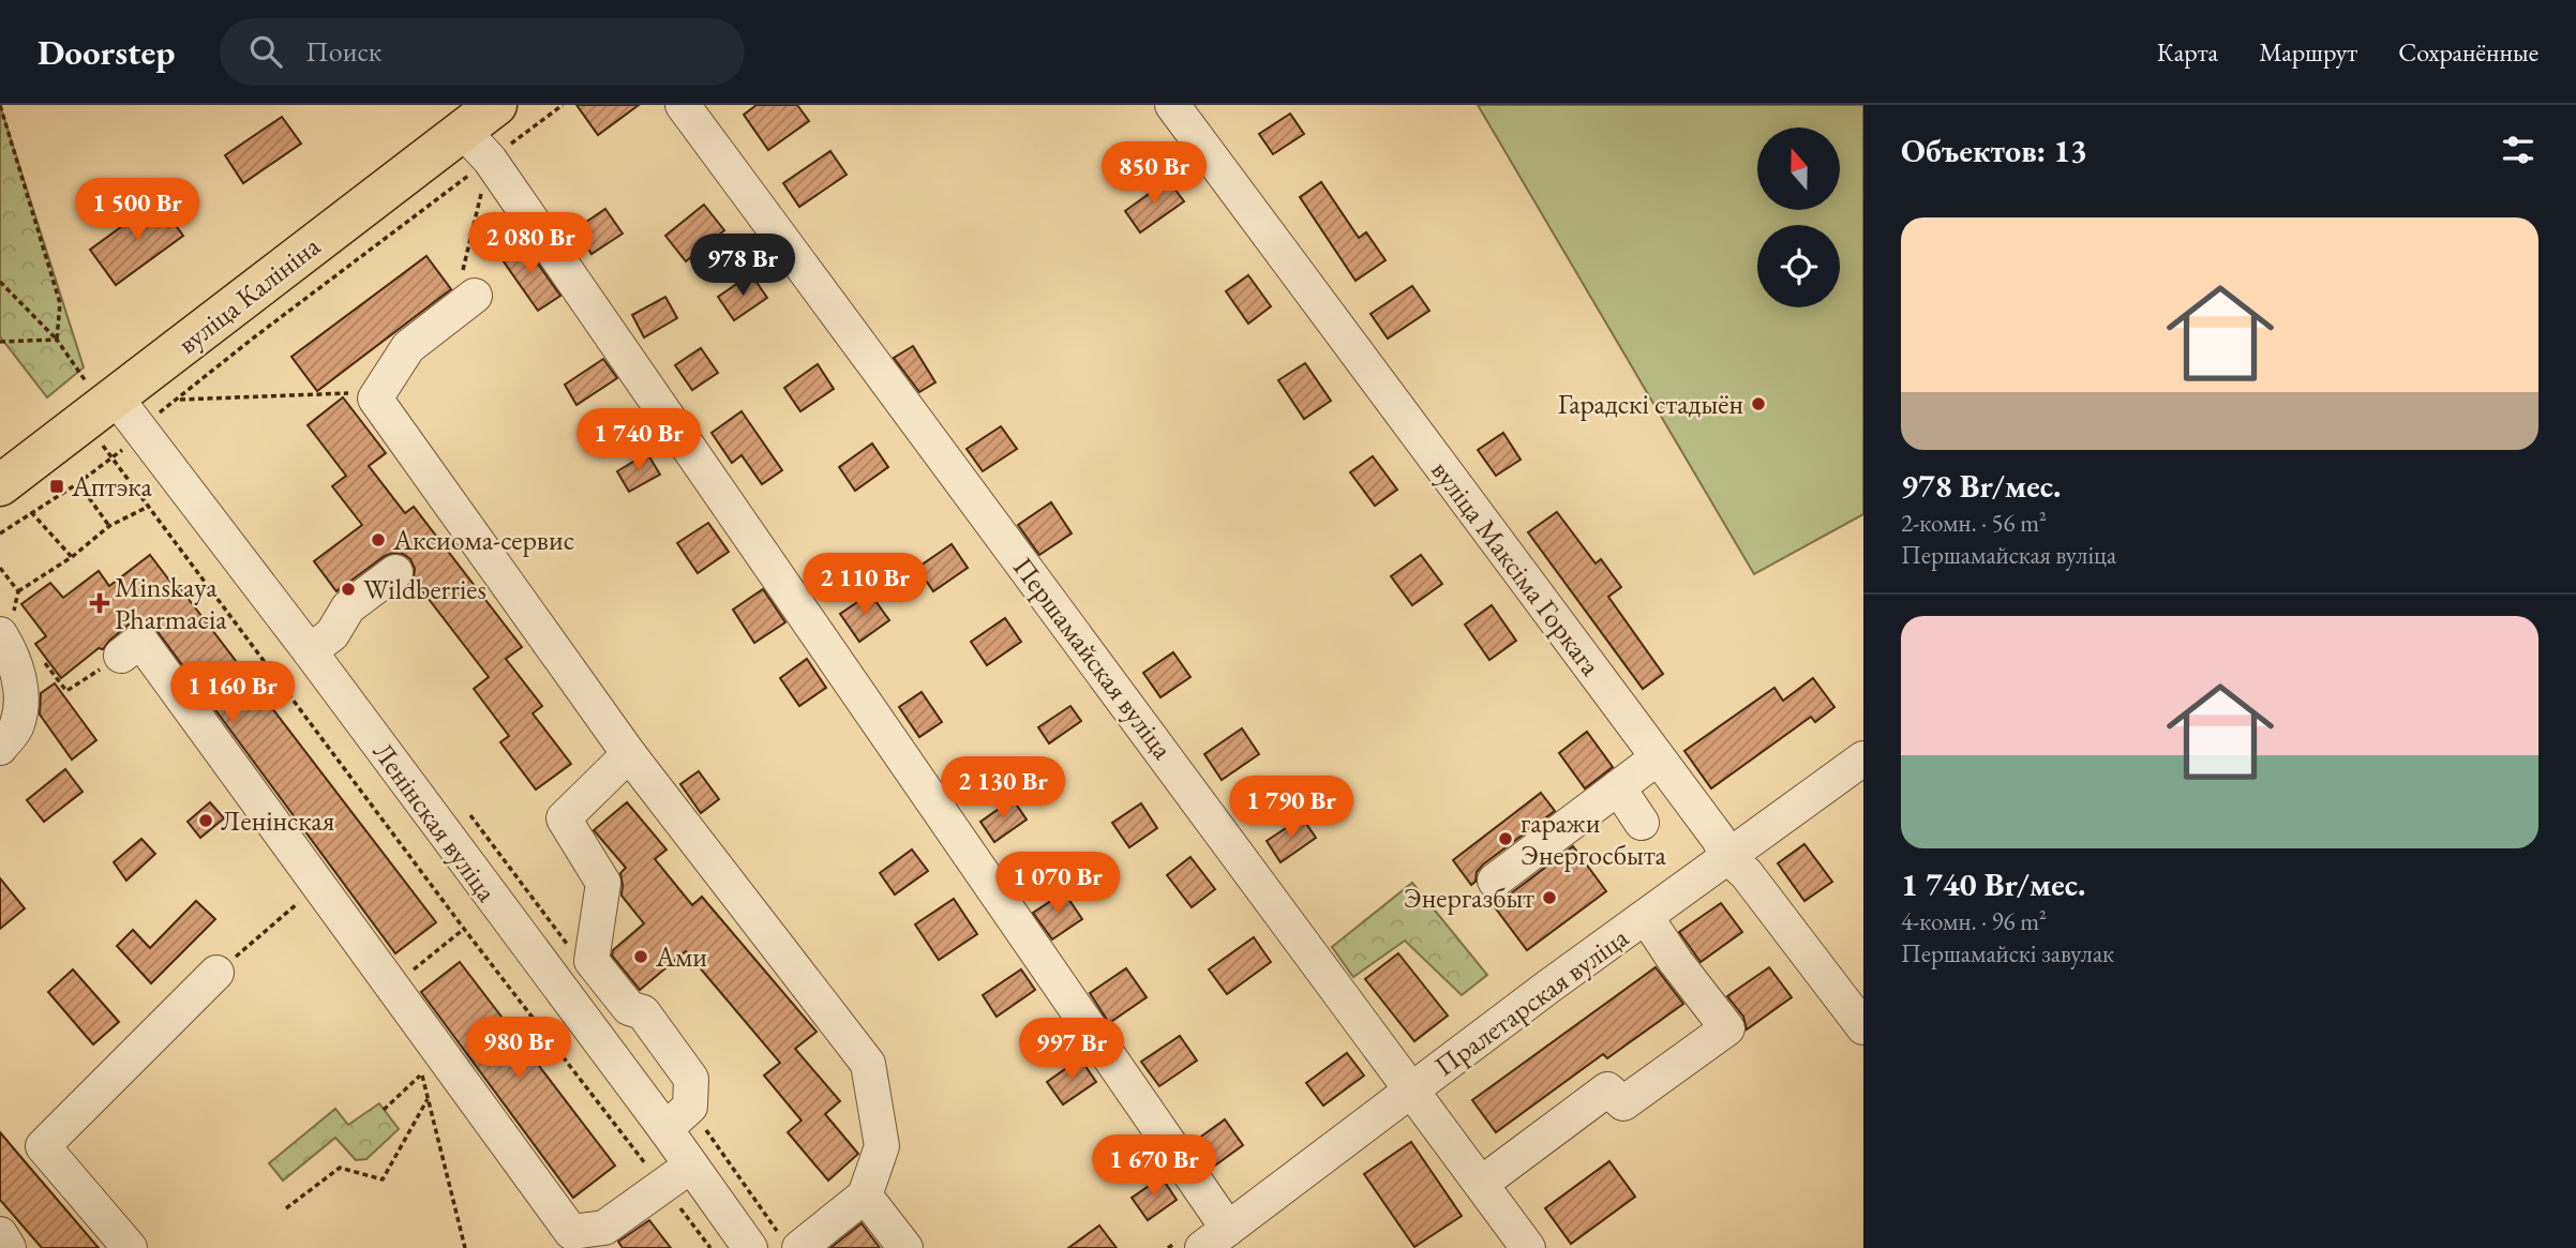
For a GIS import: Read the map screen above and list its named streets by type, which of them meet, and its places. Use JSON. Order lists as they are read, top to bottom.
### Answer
{
  "streets": {
    "main road": ["вуліца Калініна"],
    "street": [
      "вуліца Максіма Горкага",
      "Першамайская вуліца",
      "Ленінская вуліца",
      "Пралетарская вуліца"
    ]
  },
  "crossings": [
    ["вуліца Калініна", "Ленінская вуліца"],
    ["вуліца Максіма Горкага", "Пралетарская вуліца"],
    ["Першамайская вуліца", "Пралетарская вуліца"]
  ],
  "places": {
    "other": [
      "Гарадскі стадыён",
      "Аксиома-сервис",
      "Wildberries",
      "Ленінская",
      "гаражи Энергосбыта",
      "Энергазбыт",
      "Ами"
    ],
    "transit": ["Аптэка"],
    "health": ["Minskaya Pharmacia"]
  },
  "north": "top",
  "page": {
    "header": "Doorstep",
    "search": "Поиск",
    "nav": ["Карта", "Маршрут", "Сохранённые"],
    "heading": "Объектов: 13",
    "price": [
      "850 Br",
      "1 500 Br",
      "2 080 Br",
      "978 Br",
      "1 740 Br",
      "2 110 Br",
      "1 160 Br",
      "2 130 Br",
      "1 790 Br",
      "1 070 Br",
      "980 Br",
      "997 Br",
      "1 670 Br"
    ],
    "list": [
      {
        "name": "978 Br/мес.",
        "note": "2-комн. · 56 m² · Першамайская вуліца"
      },
      {
        "name": "1 740 Br/мес.",
        "note": "4-комн. · 96 m² · Першамайскі завулак"
      }
    ]
  }
}
